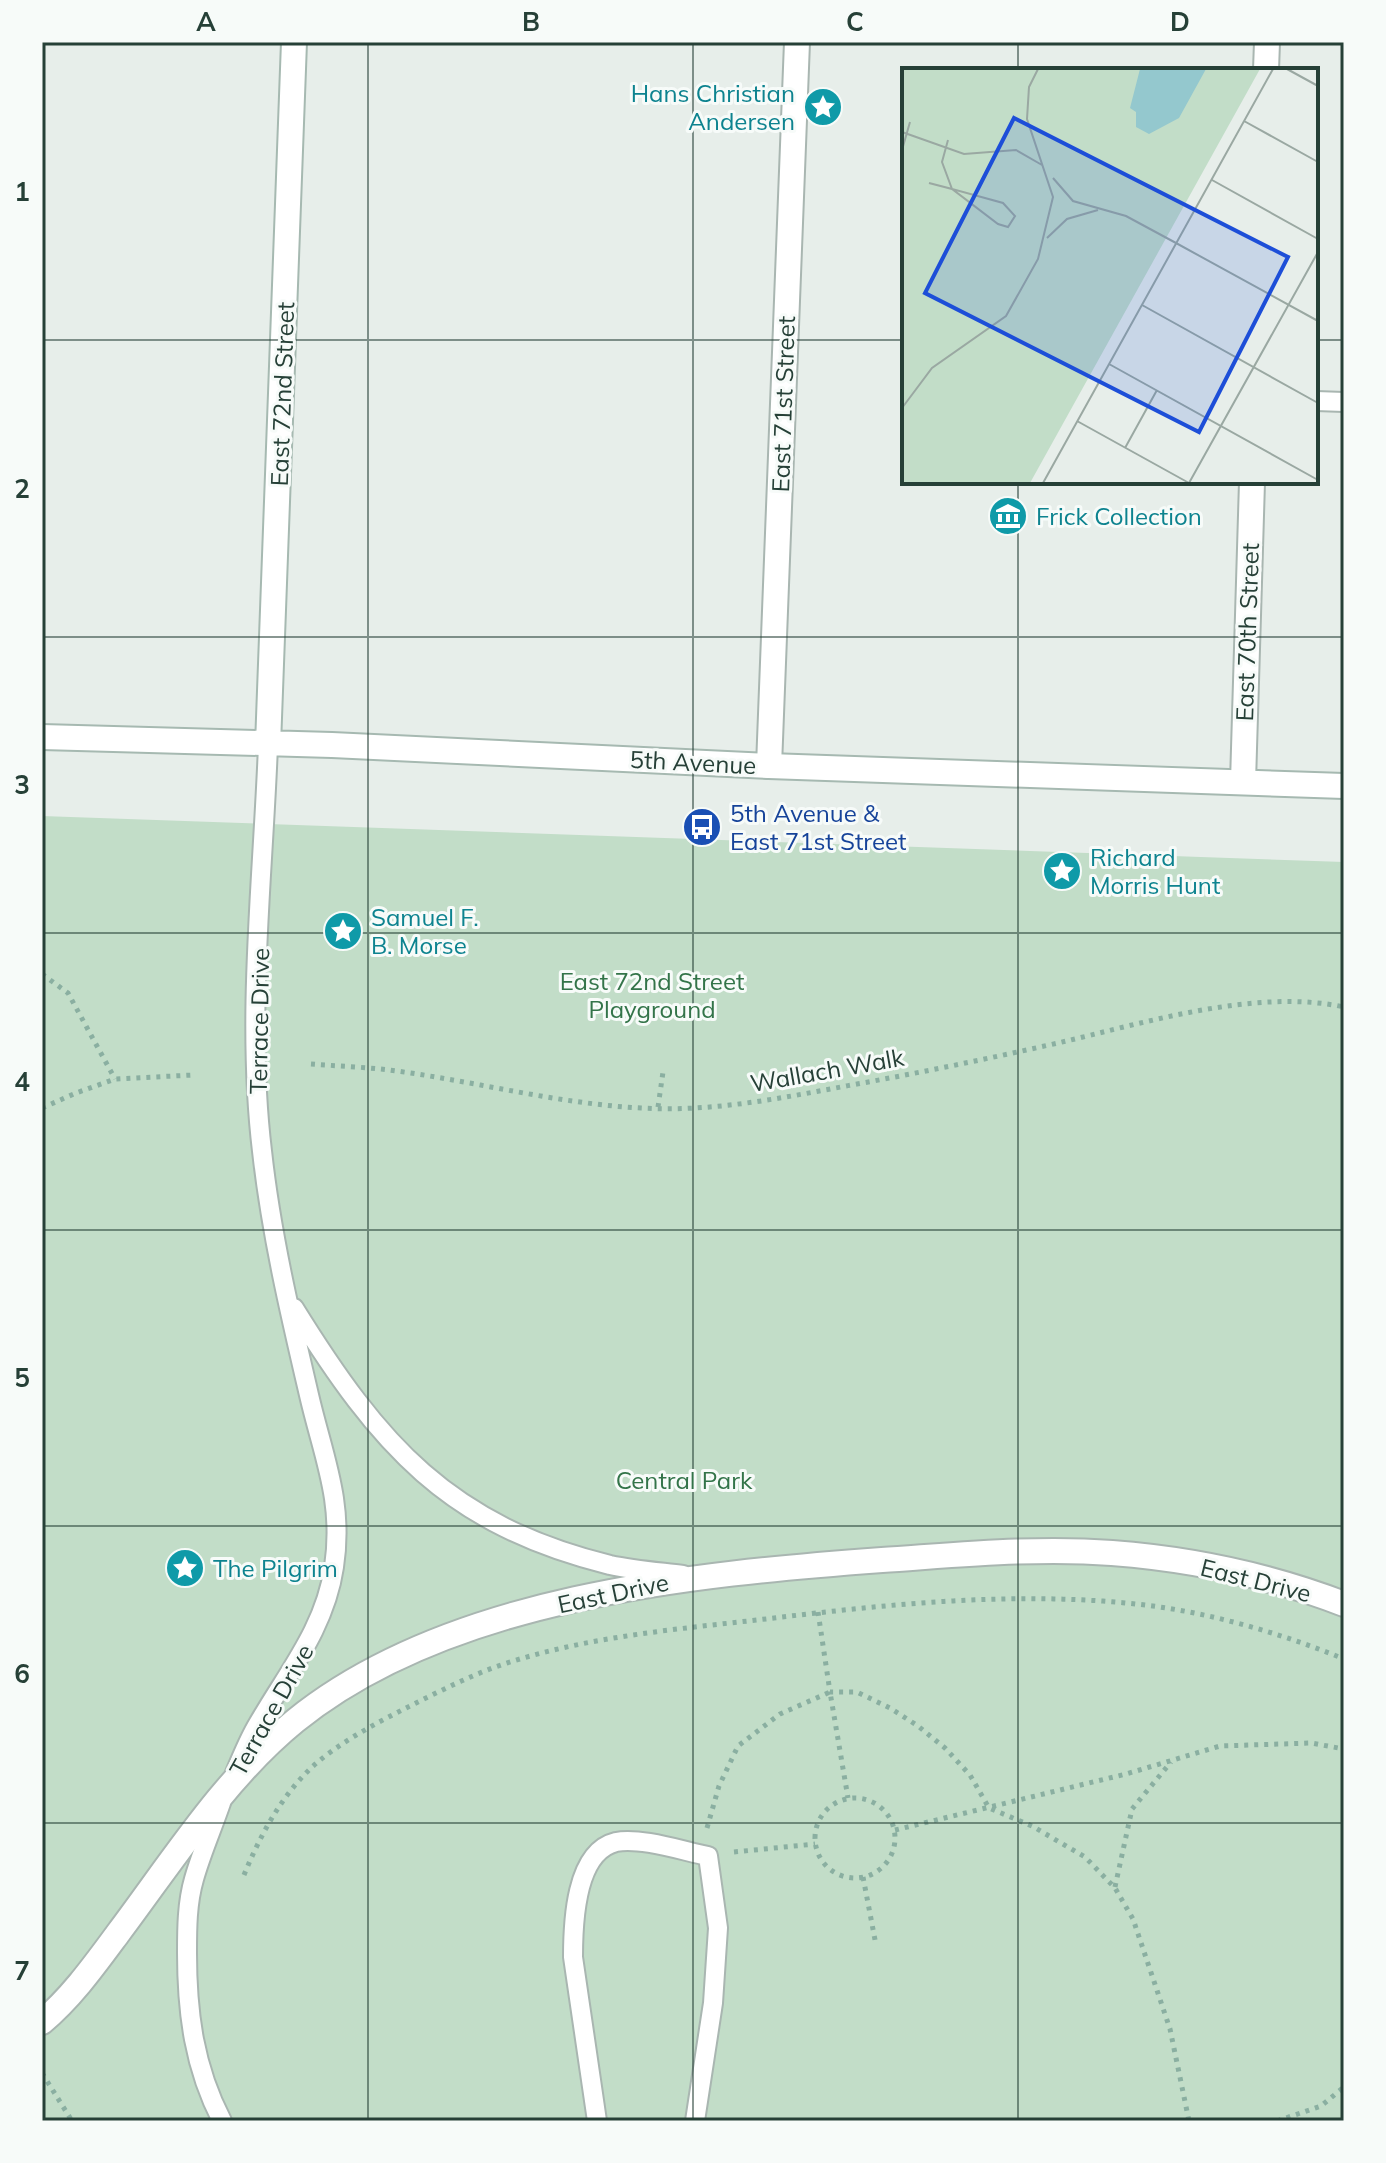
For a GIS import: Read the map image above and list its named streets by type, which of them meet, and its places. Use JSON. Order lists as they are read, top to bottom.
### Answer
{
  "streets": {
    "street": [
      "East 72nd Street",
      "East 71st Street",
      "East 70th Street",
      "5th Avenue",
      "East Drive"
    ],
    "lane": ["Terrace Drive"],
    "path": ["Wallach Walk"]
  },
  "crossings": [
    ["East 72nd Street", "5th Avenue"],
    ["East 72nd Street", "Terrace Drive"],
    ["East 71st Street", "5th Avenue"],
    ["East 70th Street", "5th Avenue"],
    ["5th Avenue", "Terrace Drive"],
    ["Terrace Drive", "East Drive"]
  ],
  "parks": ["East 72nd Street Playground", "Central Park"],
  "places": {
    "place": [
      "Hans Christian Andersen",
      "Richard Morris Hunt",
      "Samuel F. B. Morse",
      "The Pilgrim"
    ],
    "museum": ["Frick Collection"],
    "bus stop": ["5th Avenue & East 71st Street"]
  },
  "grid": {
    "columns": [
      "A",
      "B",
      "C",
      "D"
    ],
    "rows": [
      "1",
      "2",
      "3",
      "4",
      "5",
      "6",
      "7"
    ]
  }
}
